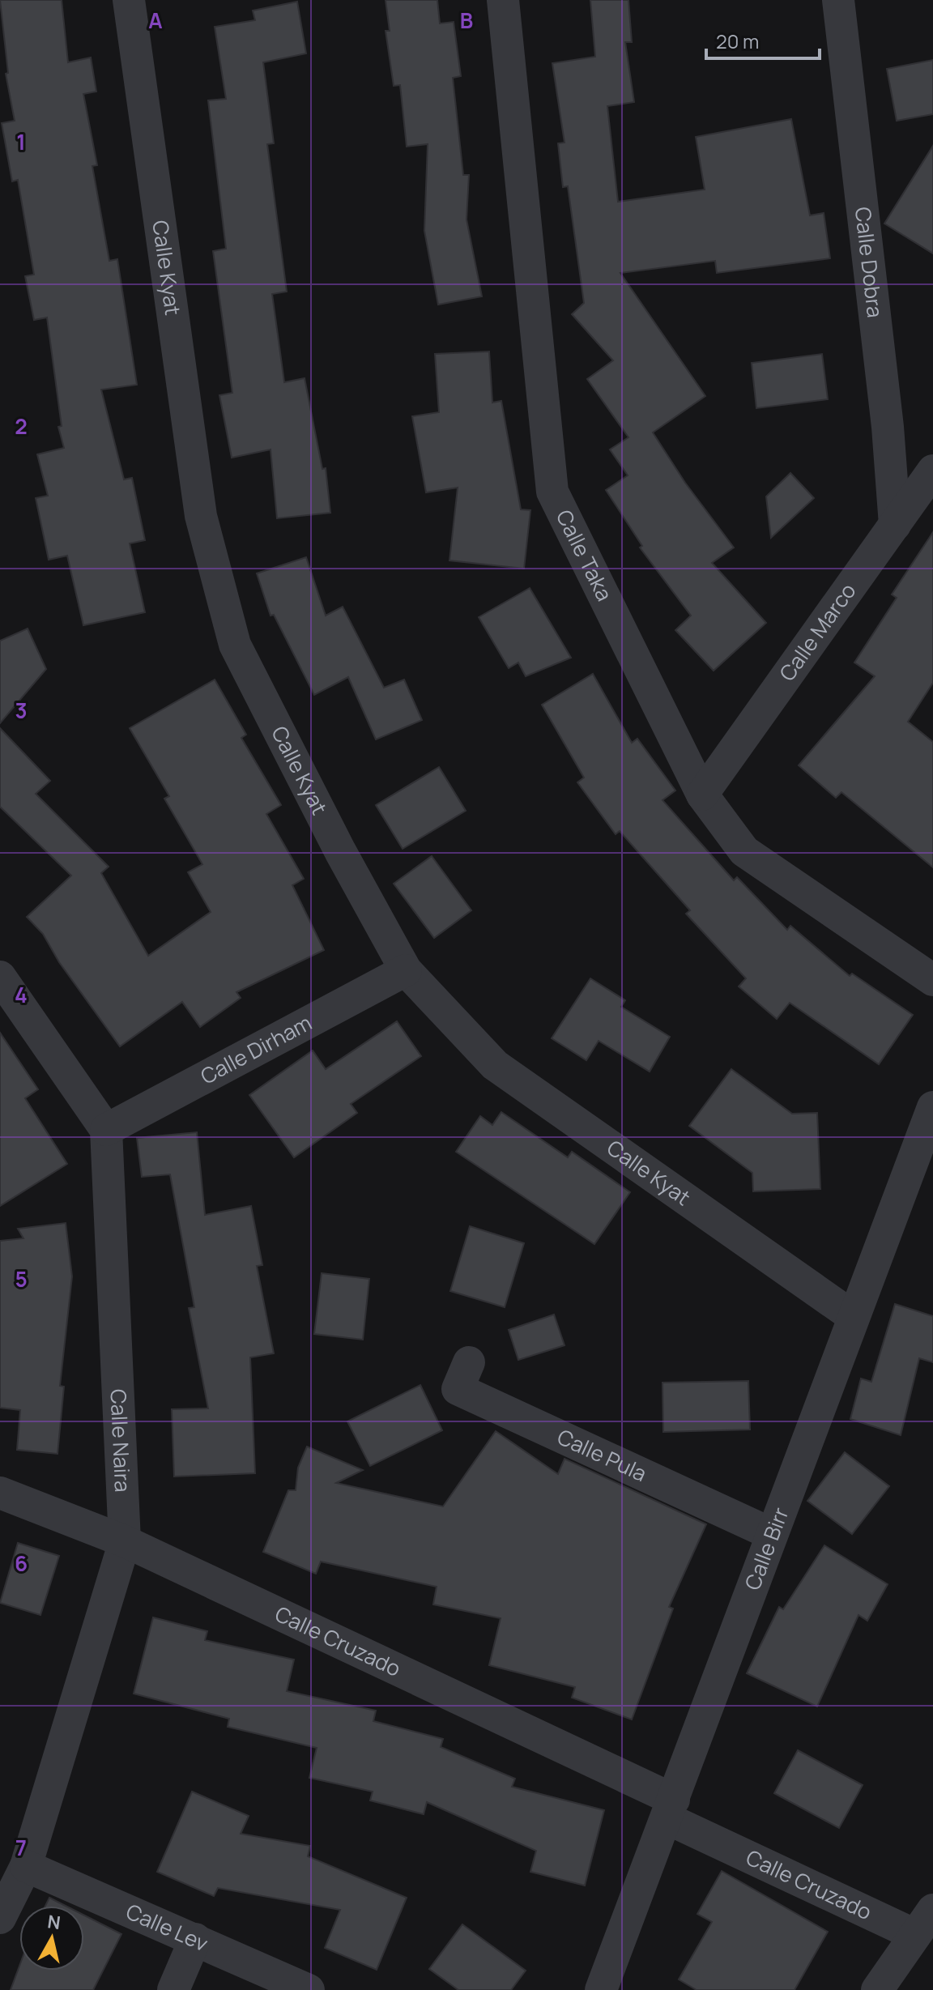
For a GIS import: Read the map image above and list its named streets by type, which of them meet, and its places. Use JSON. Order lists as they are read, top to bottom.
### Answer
{
  "streets": {
    "street": [
      "Calle Dobra",
      "Calle Kyat",
      "Calle Taka",
      "Calle Marco",
      "Calle Dirham",
      "Calle Naira",
      "Calle Pula",
      "Calle Birr",
      "Calle Cruzado",
      "Calle Lev"
    ]
  },
  "crossings": [
    ["Calle Dobra", "Calle Marco"],
    ["Calle Kyat", "Calle Dirham"],
    ["Calle Kyat", "Calle Birr"],
    ["Calle Taka", "Calle Marco"],
    ["Calle Dirham", "Calle Naira"],
    ["Calle Naira", "Calle Cruzado"],
    ["Calle Naira", "Calle Lev"],
    ["Calle Pula", "Calle Birr"],
    ["Calle Birr", "Calle Cruzado"]
  ],
  "scale_bar": "20 m",
  "north": "top",
  "grid": {
    "columns": ["A", "B"],
    "rows": [
      "1",
      "2",
      "3",
      "4",
      "5",
      "6",
      "7"
    ]
  }
}
